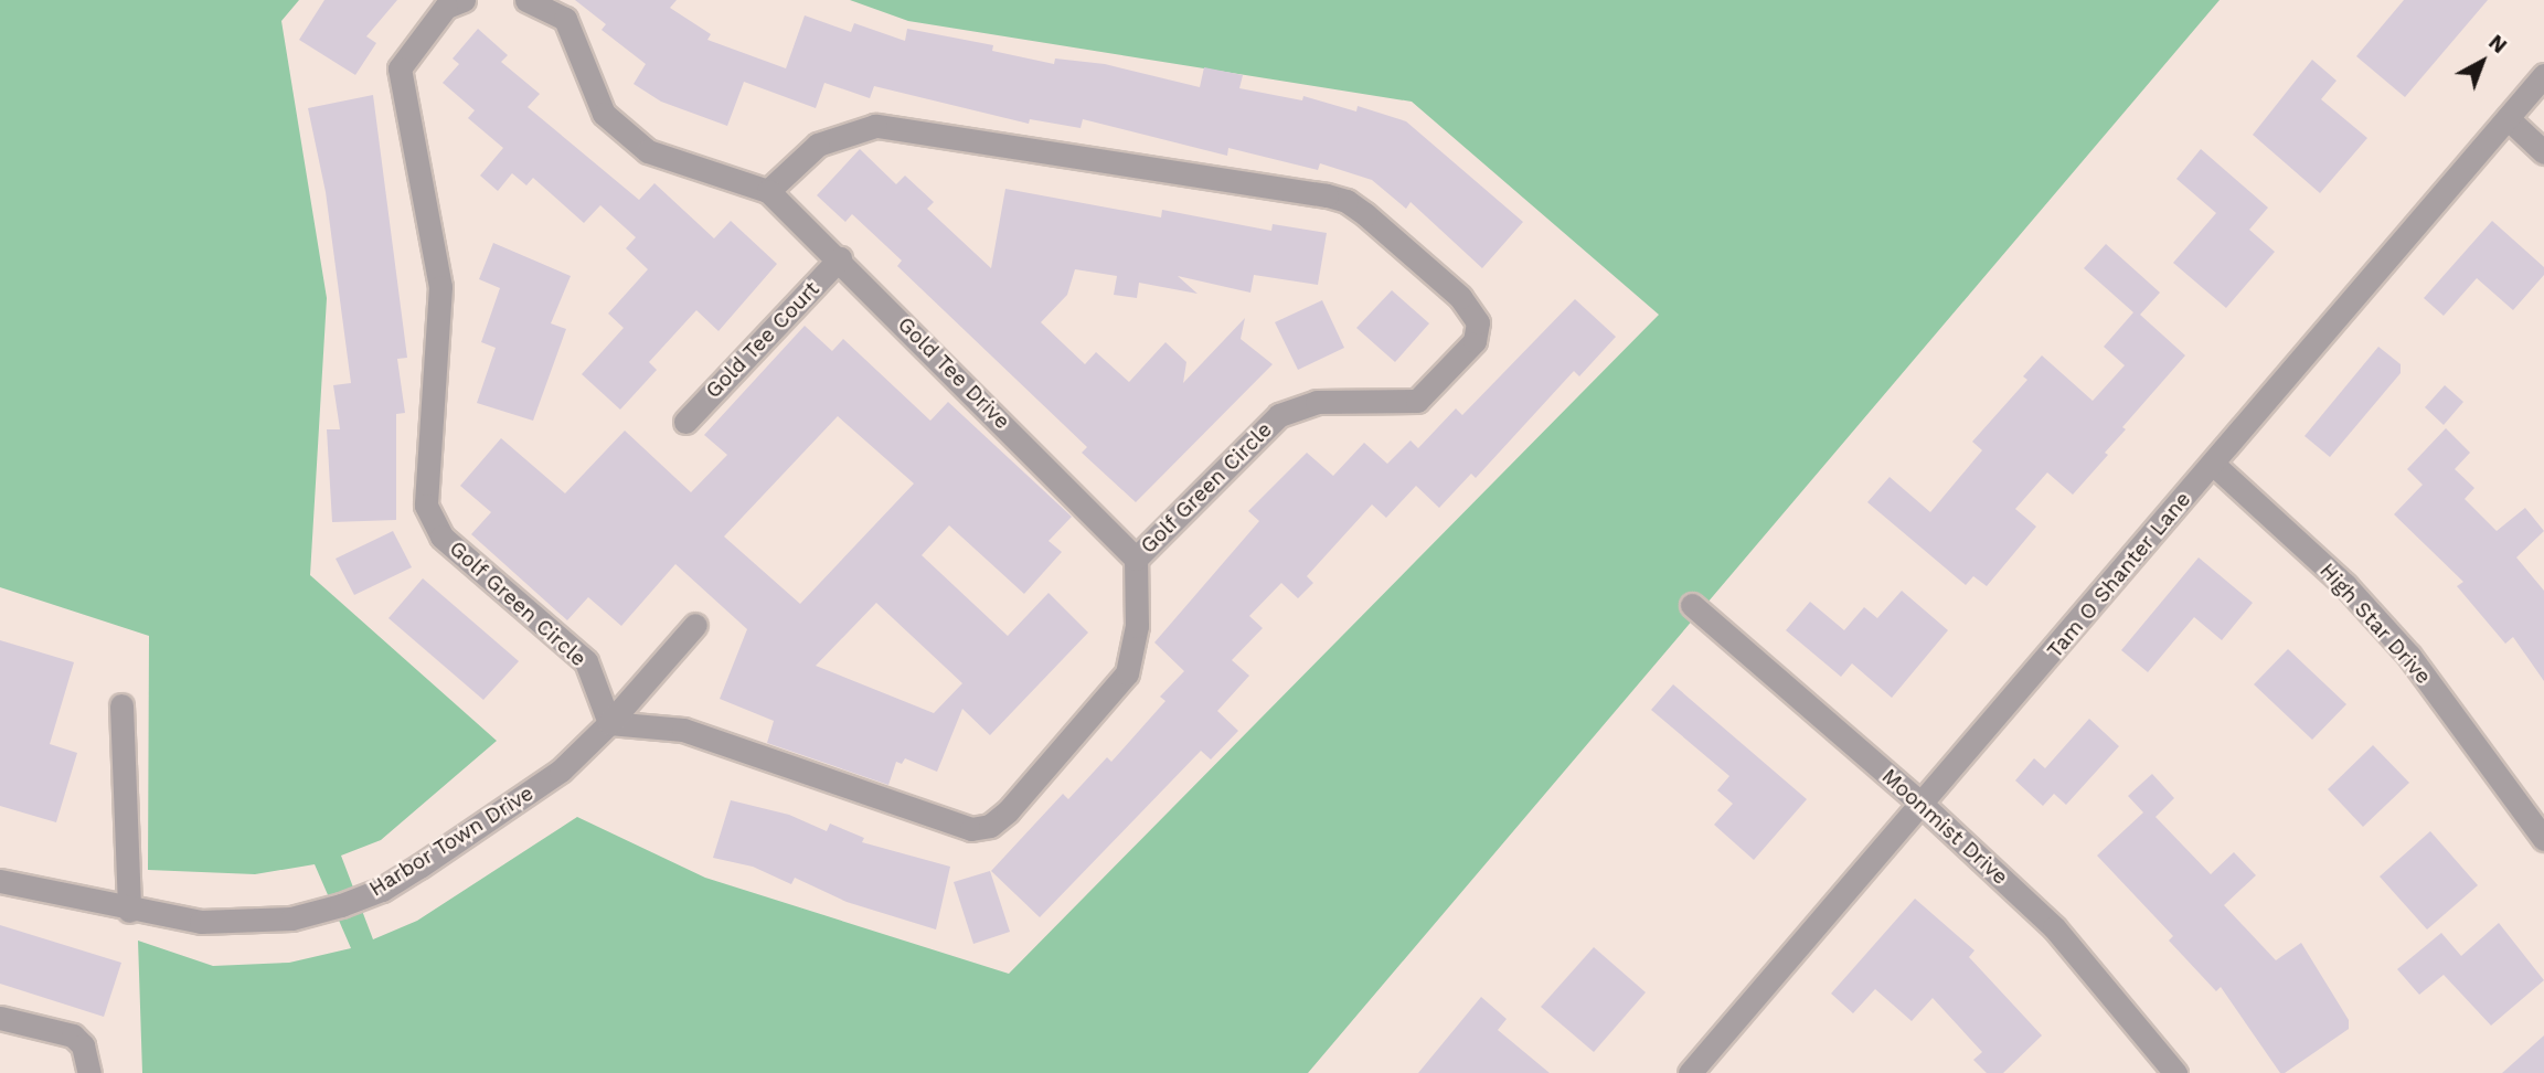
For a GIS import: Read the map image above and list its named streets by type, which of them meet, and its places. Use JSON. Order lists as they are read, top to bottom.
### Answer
{
  "streets": {
    "street": [
      "Gold Tee Court",
      "Gold Tee Drive",
      "Golf Green Circle",
      "Tam O Shanter Lane",
      "High Star Drive",
      "Moonmist Drive",
      "Harbor Town Drive"
    ]
  },
  "crossings": [
    ["Gold Tee Court", "Gold Tee Drive"],
    ["Gold Tee Drive", "Golf Green Circle"],
    ["Golf Green Circle", "Harbor Town Drive"],
    ["Tam O Shanter Lane", "High Star Drive"],
    ["Tam O Shanter Lane", "Moonmist Drive"]
  ],
  "north": "top right"
}
